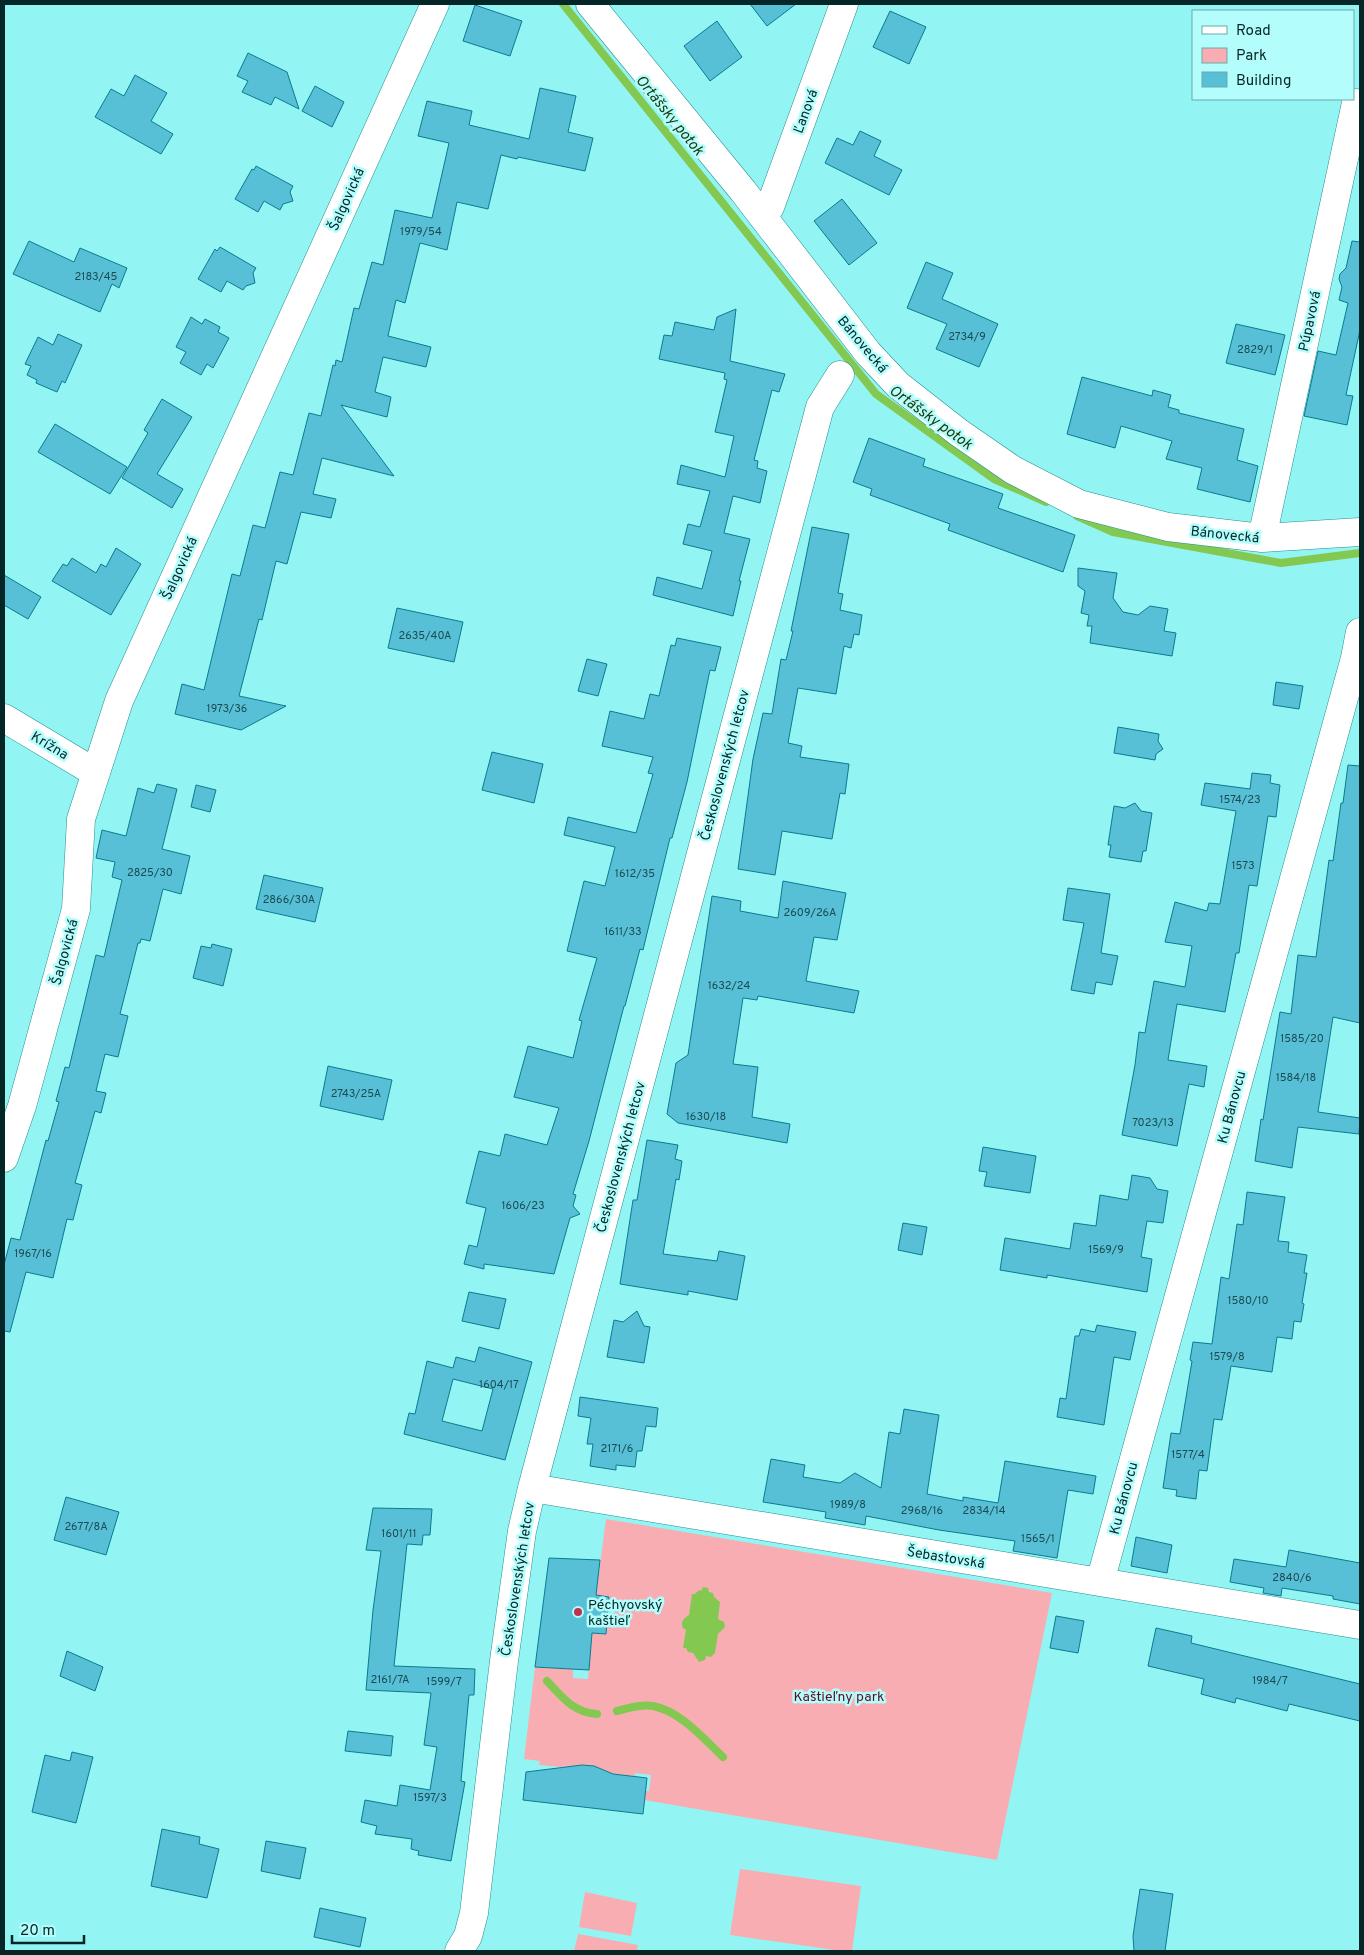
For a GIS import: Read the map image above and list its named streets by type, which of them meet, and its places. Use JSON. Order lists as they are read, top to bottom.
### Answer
{
  "streets": {
    "street": [
      "Ľanová",
      "Šalgovická",
      "Púpavová",
      "Bánovecká",
      "Krížna",
      "Československých letcov",
      "Ku Bánovcu",
      "Šebastovská"
    ]
  },
  "crossings": [
    ["Ľanová", "Bánovecká"],
    ["Šalgovická", "Krížna"],
    ["Púpavová", "Bánovecká"],
    ["Československých letcov", "Šebastovská"],
    ["Ku Bánovcu", "Šebastovská"]
  ],
  "water": ["Ortášsky potok"],
  "parks": ["Kaštieľny park"],
  "places": ["Péchyovský kaštieľ"],
  "house_numbers": [
    "1979/54",
    "2183/45",
    "2734/9",
    "2829/1",
    "2635/40A",
    "1973/36",
    "1574/23",
    "1573",
    "2825/30",
    "1612/35",
    "2866/30A",
    "2609/26A",
    "1611/33",
    "1632/24",
    "1585/20",
    "1584/18",
    "2743/25A",
    "1630/18",
    "7023/13",
    "1606/23",
    "1569/9",
    "1967/16",
    "1580/10",
    "1579/8",
    "1604/17",
    "2171/6",
    "1577/4",
    "1989/8",
    "2968/16",
    "2834/14",
    "2677/8A",
    "1601/11",
    "1565/1",
    "2840/6",
    "2161/7A",
    "1984/7",
    "1599/7",
    "1597/3"
  ],
  "legend": ["Road", "Park", "Building"],
  "scale_bar": "20 m"
}
